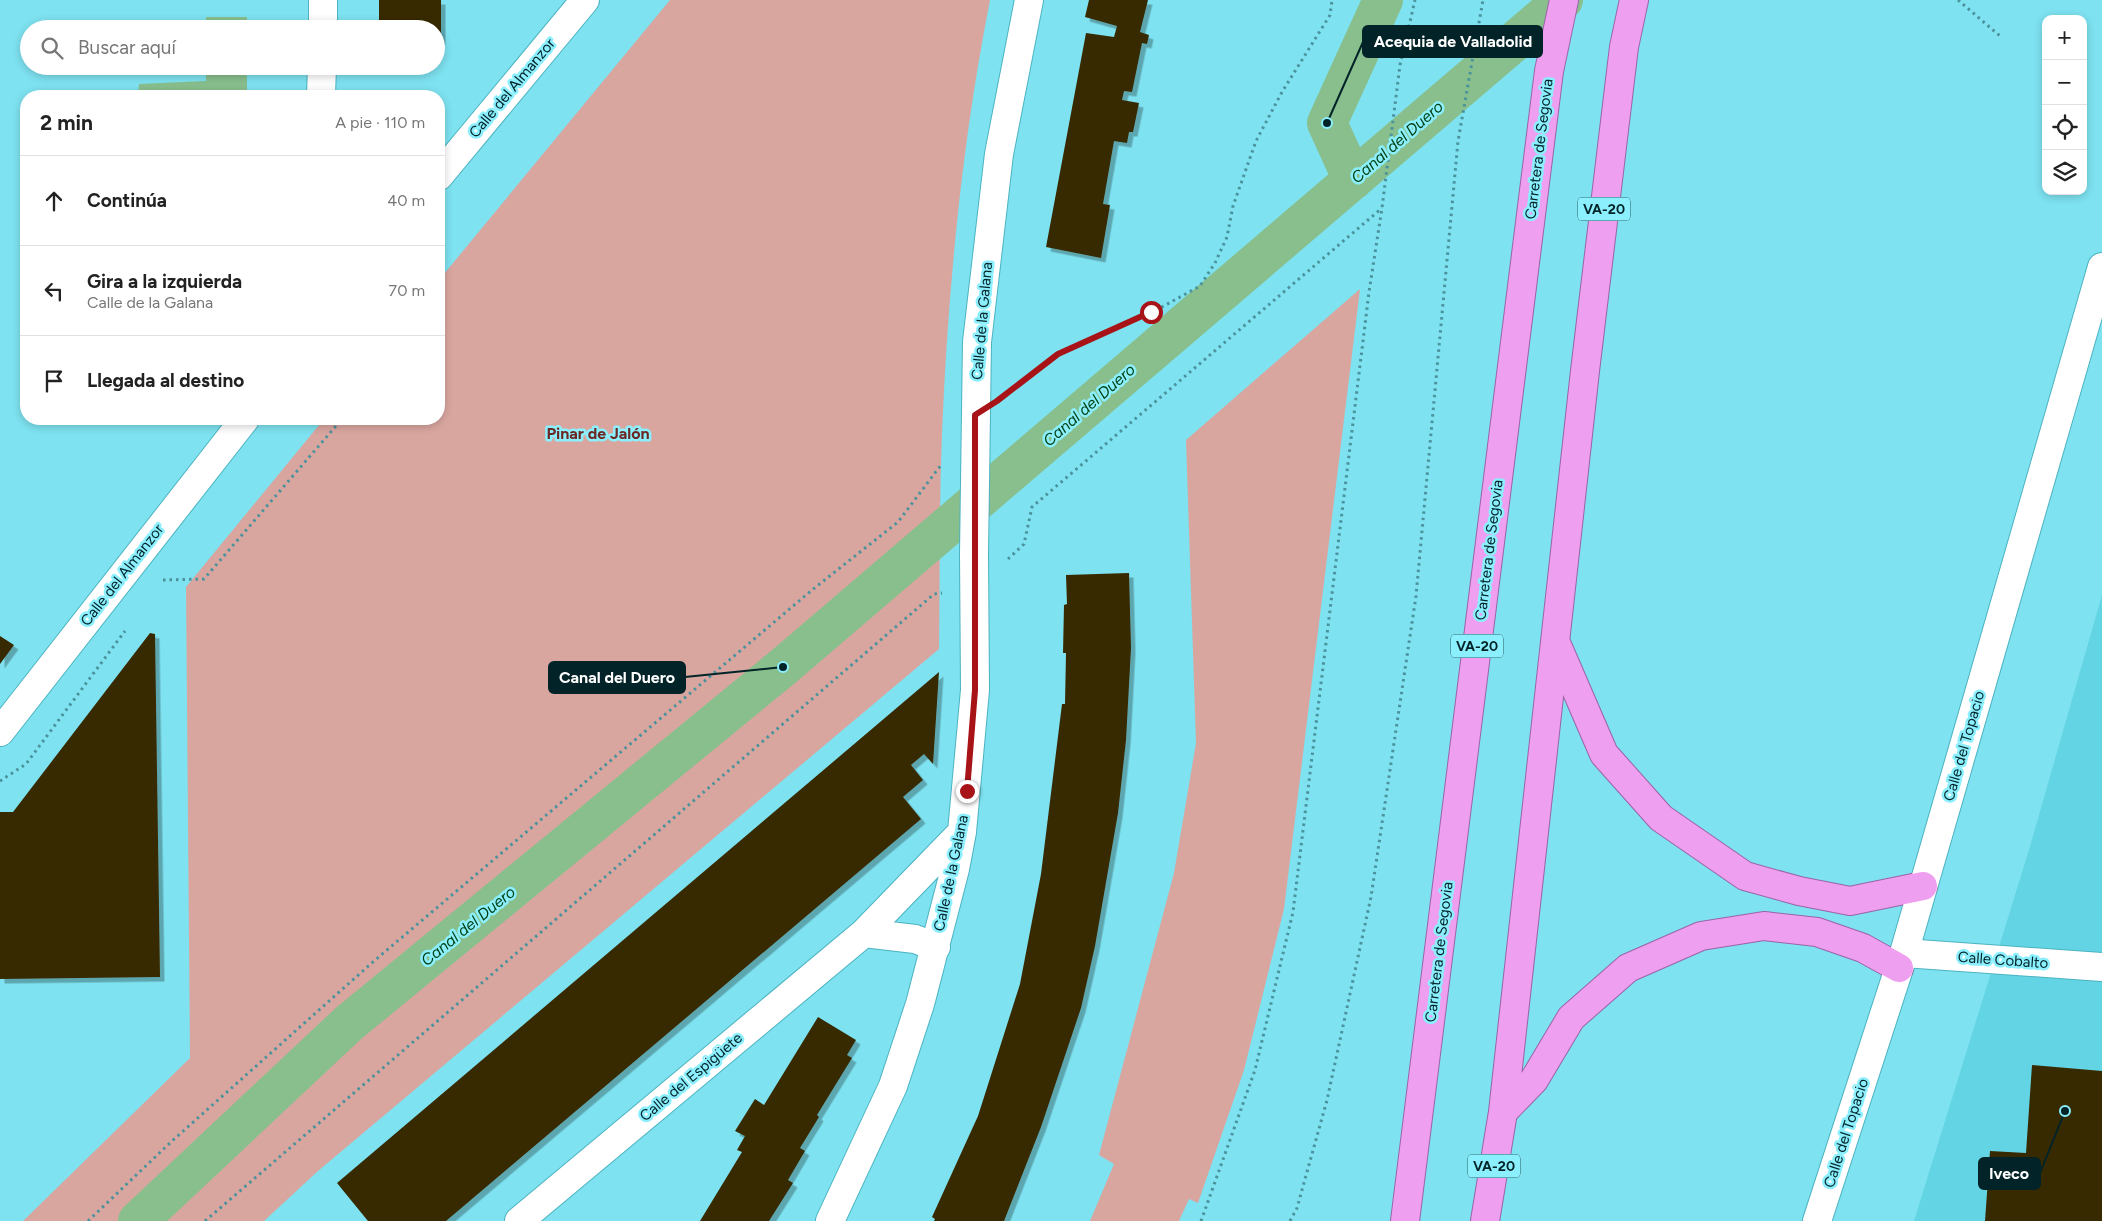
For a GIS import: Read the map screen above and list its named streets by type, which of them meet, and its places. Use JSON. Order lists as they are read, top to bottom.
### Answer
{
  "streets": {
    "highway": ["Carretera de Segovia", "VA-20"],
    "street": [
      "Calle del Almanzor",
      "Calle de la Galana",
      "Calle del Topacio",
      "Calle Cobalto",
      "Calle del Espigüete"
    ]
  },
  "crossings": [
    ["Calle de la Galana", "Calle del Espigüete"],
    ["Calle del Topacio", "Calle Cobalto"]
  ],
  "districts": ["Pinar de Jalón"],
  "water": ["Canal del Duero"],
  "places": ["Acequia de Valladolid", "Canal del Duero", "Iveco"],
  "page": {
    "map_buttons": ["+", "−"],
    "search": "Buscar aquí",
    "heading": ["2 min", "A pie · 110 m"],
    "list": [
      ["Continúa", "40 m"],
      ["Gira a la izquierda", "Calle de la Galana", "70 m"],
      "Llegada al destino"
    ]
  }
}
